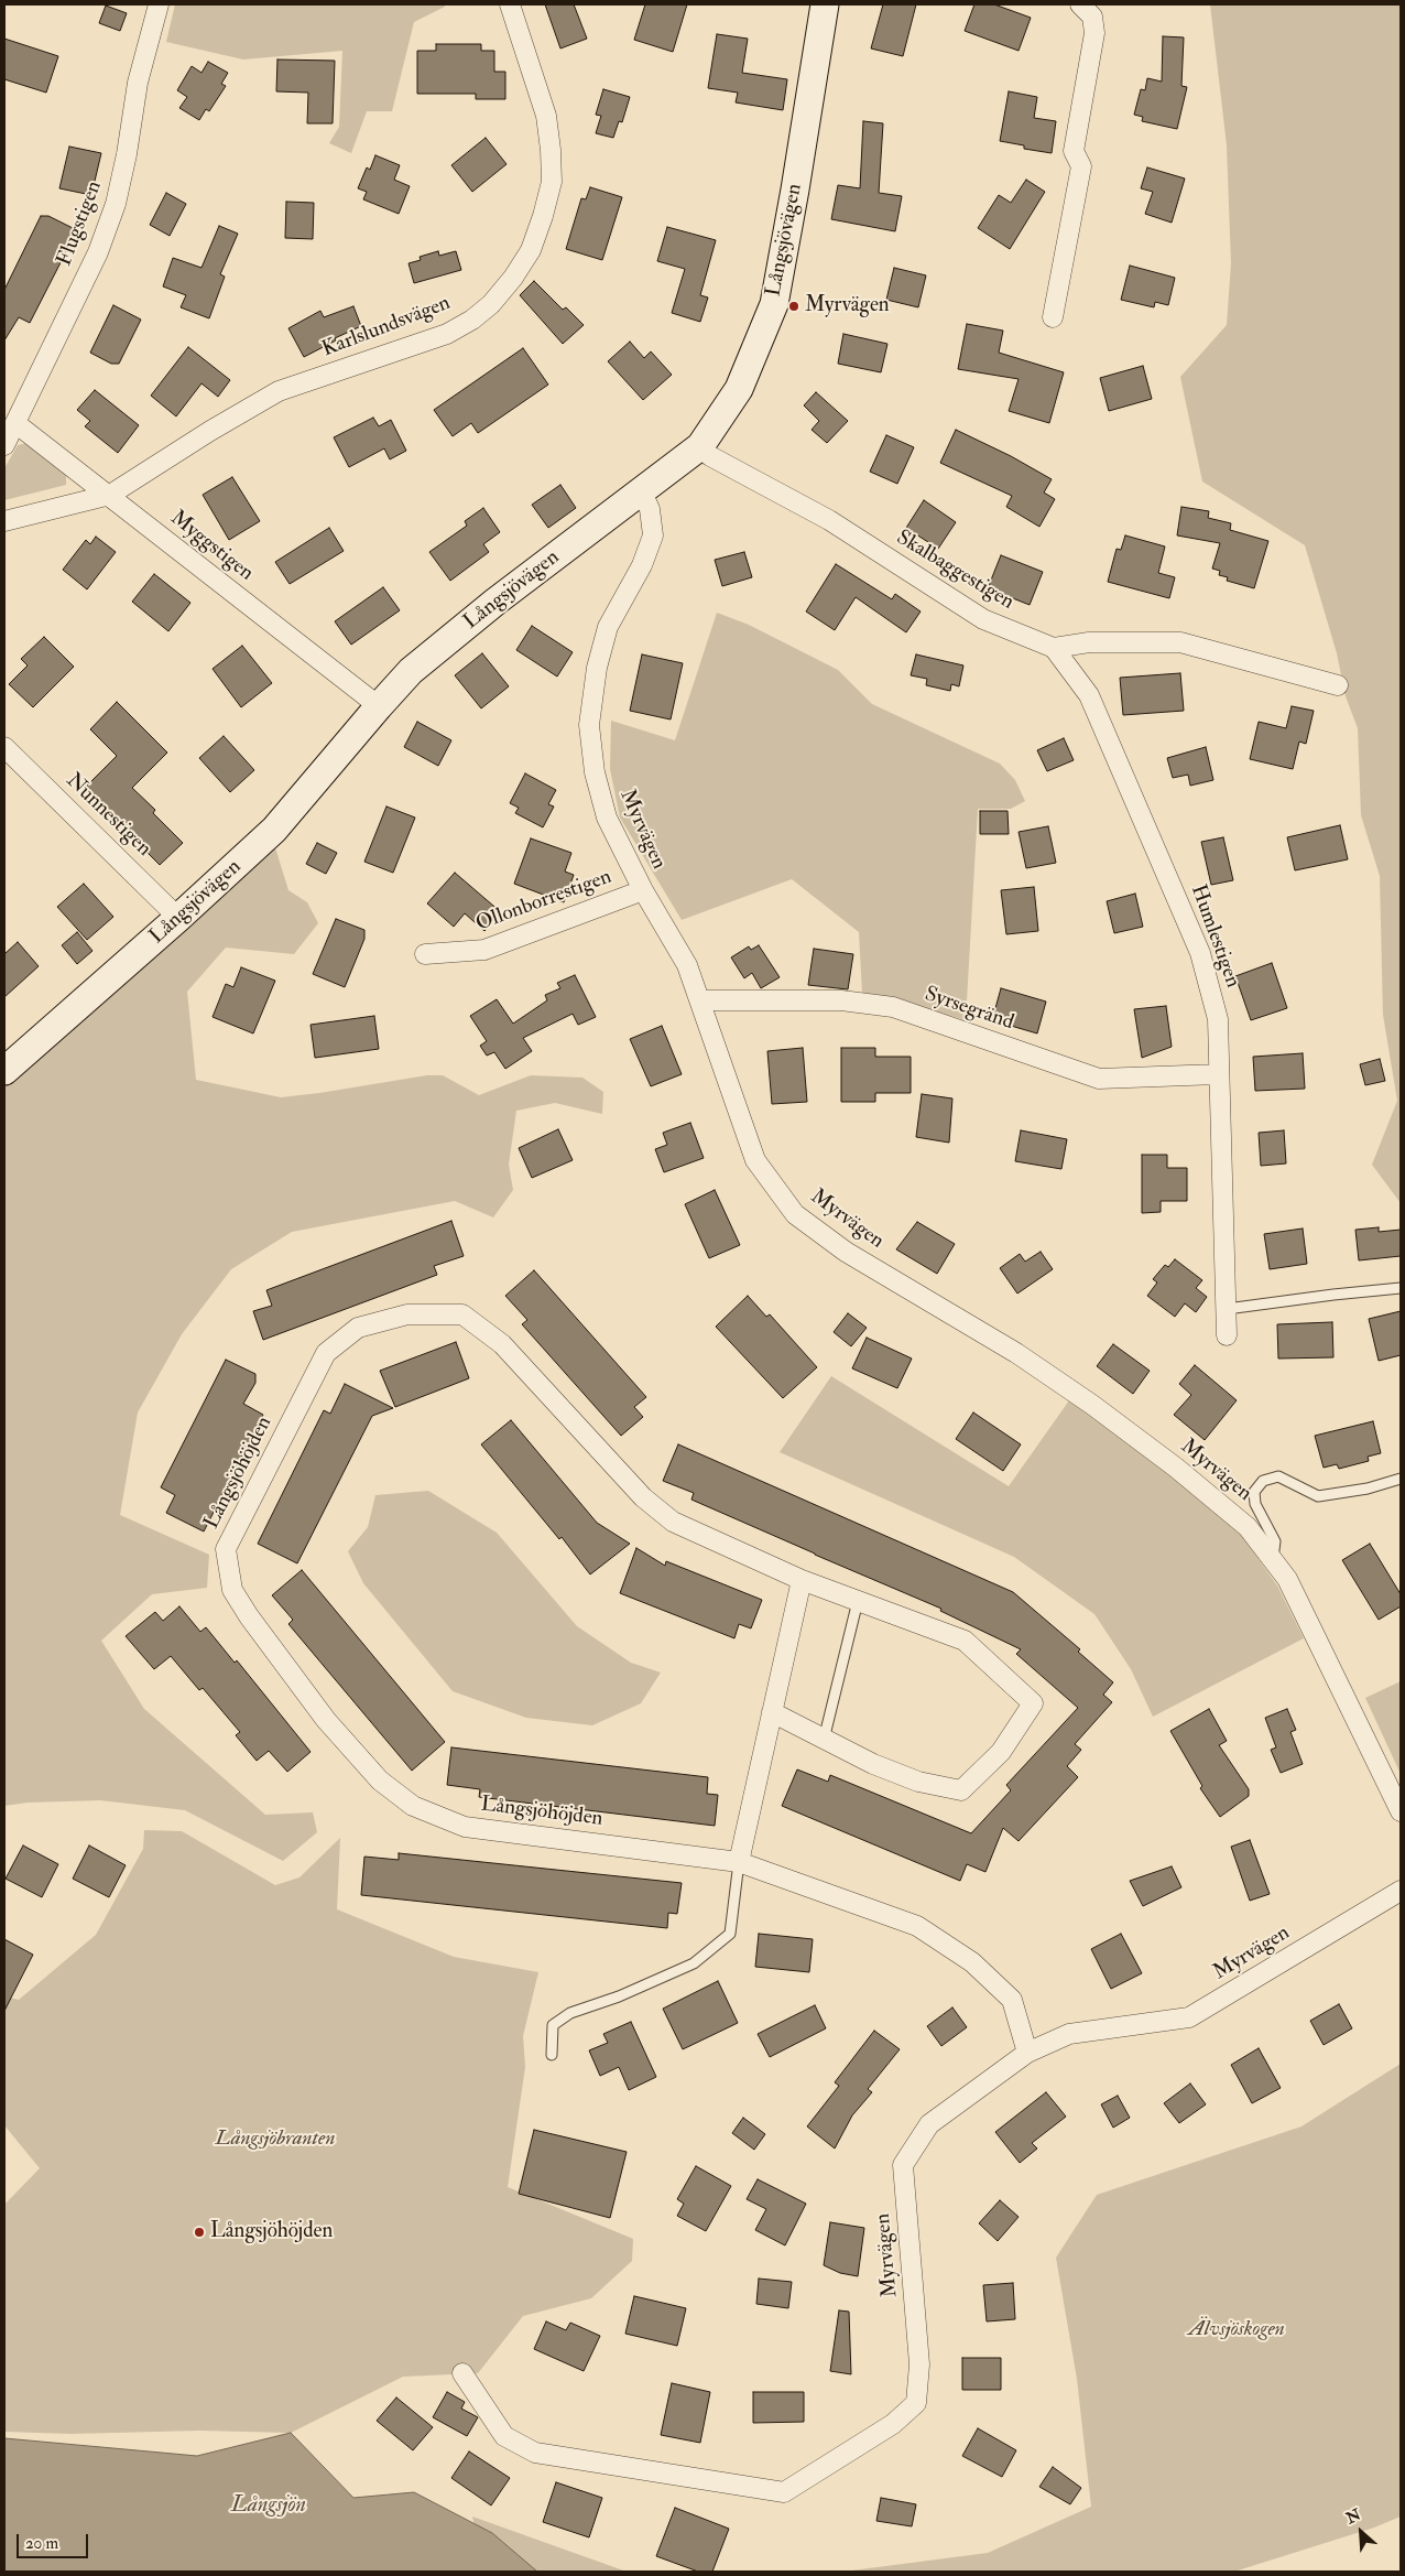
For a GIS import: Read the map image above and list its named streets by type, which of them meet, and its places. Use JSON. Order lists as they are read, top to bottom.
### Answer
{
  "streets": {
    "street": [
      "Flugstigen",
      "Långsjövägen",
      "Karlslundsvägen",
      "Myggstigen",
      "Skalbaggestigen",
      "Nunnestigen",
      "Myrvägen",
      "Ollonborrestigen",
      "Humlestigen",
      "Syrsegränd",
      "Långsjöhöjden"
    ]
  },
  "crossings": [
    ["Flugstigen", "Myggstigen"],
    ["Långsjövägen", "Myggstigen"],
    ["Långsjövägen", "Skalbaggestigen"],
    ["Långsjövägen", "Nunnestigen"],
    ["Långsjövägen", "Myrvägen"],
    ["Karlslundsvägen", "Myggstigen"],
    ["Skalbaggestigen", "Humlestigen"],
    ["Myrvägen", "Ollonborrestigen"],
    ["Myrvägen", "Syrsegränd"],
    ["Myrvägen", "Långsjöhöjden"],
    ["Humlestigen", "Syrsegränd"]
  ],
  "water": ["Långsjön"],
  "parks": ["Långsjöbranten", "Älvsjöskogen"],
  "places": ["Myrvägen", "Långsjöhöjden"],
  "scale_bar": "20 m",
  "north": "top left"
}
